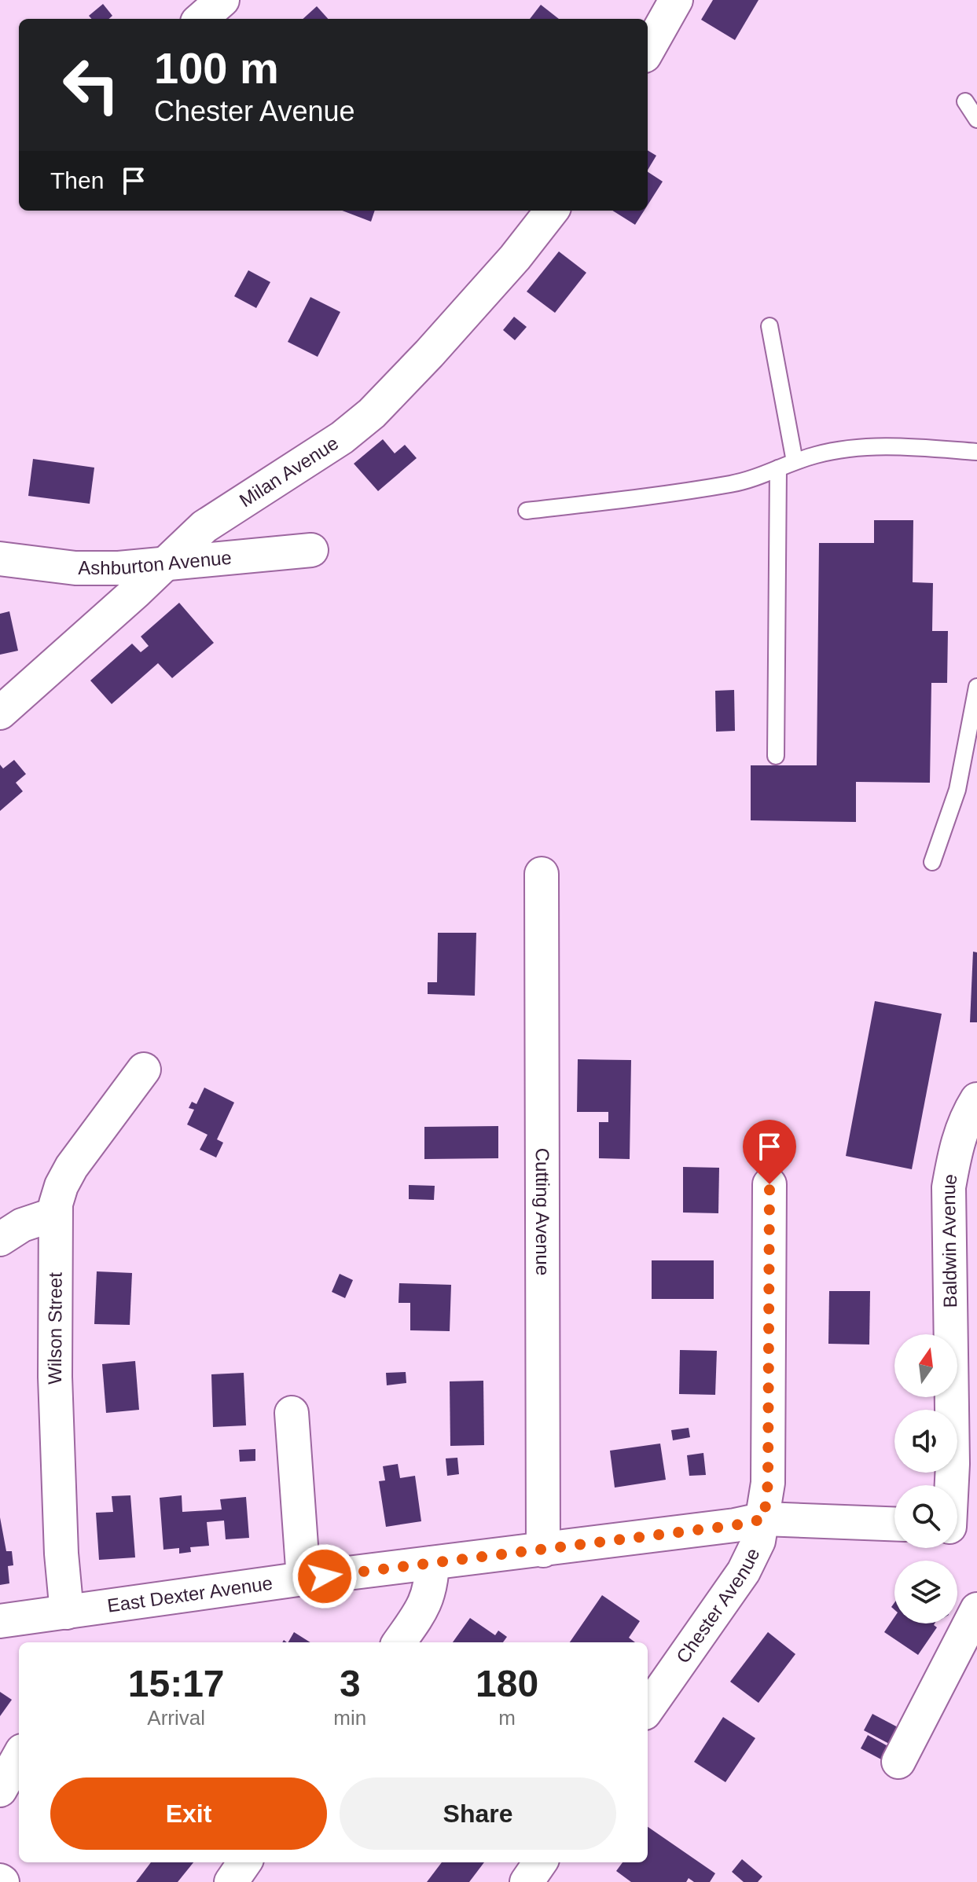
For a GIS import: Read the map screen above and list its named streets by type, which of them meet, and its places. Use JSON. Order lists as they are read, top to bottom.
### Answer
{
  "streets": {
    "street": [
      "Milan Avenue",
      "Ashburton Avenue",
      "Cutting Avenue",
      "Baldwin Avenue",
      "Wilson Street",
      "East Dexter Avenue",
      "Chester Avenue"
    ]
  },
  "crossings": [
    ["Milan Avenue", "Ashburton Avenue"],
    ["Cutting Avenue", "East Dexter Avenue"],
    ["Wilson Street", "East Dexter Avenue"],
    ["East Dexter Avenue", "Chester Avenue"]
  ],
  "north": "top",
  "page": {
    "turn": ["100 m", "Chester Avenue"],
    "then": "Then",
    "eta": [
      "15:17",
      "Arrival",
      "3",
      "min",
      "180",
      "m"
    ],
    "buttons": ["Exit", "Share"]
  }
}
